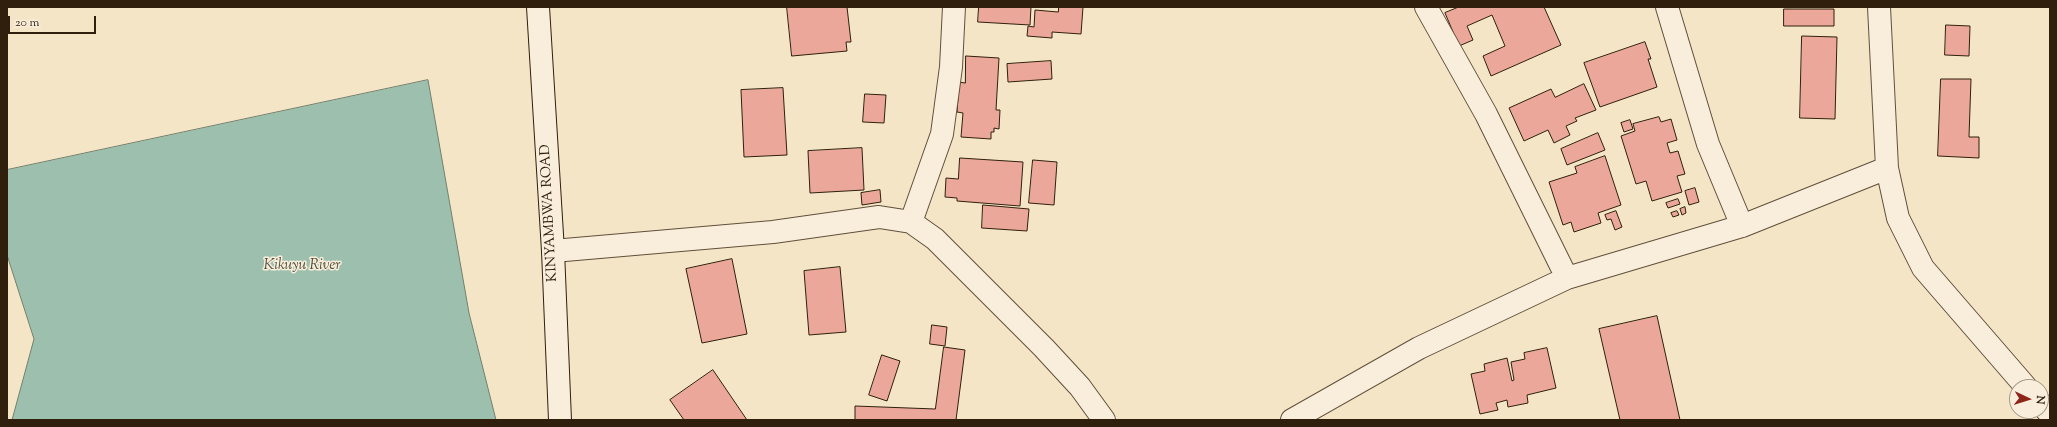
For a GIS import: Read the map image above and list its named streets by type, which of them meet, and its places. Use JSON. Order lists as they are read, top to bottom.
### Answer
{
  "streets": {
    "street": ["KINYAMBWA ROAD"]
  },
  "water": ["Kikuyu River"],
  "scale_bar": "20 m",
  "north": "right"
}
